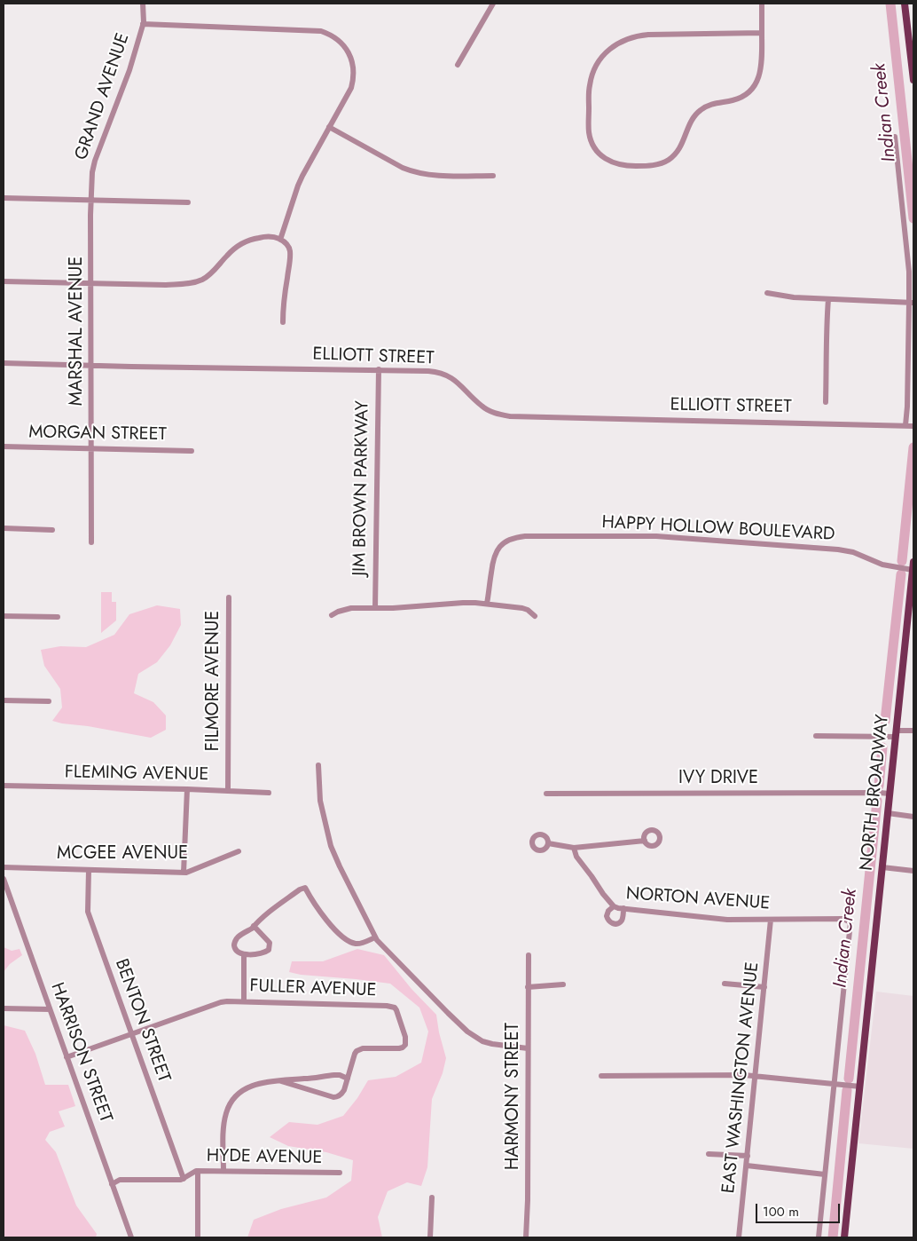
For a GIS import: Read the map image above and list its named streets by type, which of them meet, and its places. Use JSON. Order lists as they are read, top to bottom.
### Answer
{
  "streets": {
    "main road": ["NORTH BROADWAY"],
    "street": [
      "GRAND AVENUE",
      "MARSHAL AVENUE",
      "ELLIOTT STREET",
      "MORGAN STREET",
      "JIM BROWN PARKWAY",
      "HAPPY HOLLOW BOULEVARD",
      "FILMORE AVENUE",
      "FLEMING AVENUE",
      "IVY DRIVE",
      "MCGEE AVENUE",
      "NORTON AVENUE",
      "FULLER AVENUE",
      "BENTON STREET",
      "HARRISON STREET",
      "EAST WASHINGTON AVENUE",
      "HARMONY STREET",
      "HYDE AVENUE"
    ]
  },
  "crossings": [
    ["GRAND AVENUE", "MARSHAL AVENUE"],
    ["MARSHAL AVENUE", "ELLIOTT STREET"],
    ["MARSHAL AVENUE", "MORGAN STREET"],
    ["ELLIOTT STREET", "JIM BROWN PARKWAY"],
    ["HAPPY HOLLOW BOULEVARD", "NORTH BROADWAY"],
    ["FILMORE AVENUE", "FLEMING AVENUE"],
    ["IVY DRIVE", "NORTH BROADWAY"],
    ["MCGEE AVENUE", "BENTON STREET"],
    ["NORTON AVENUE", "EAST WASHINGTON AVENUE"],
    ["FULLER AVENUE", "BENTON STREET"],
    ["FULLER AVENUE", "HARRISON STREET"],
    ["BENTON STREET", "HYDE AVENUE"],
    ["HARRISON STREET", "HYDE AVENUE"]
  ],
  "water": ["Indian Creek"],
  "scale_bar": "100 m"
}
